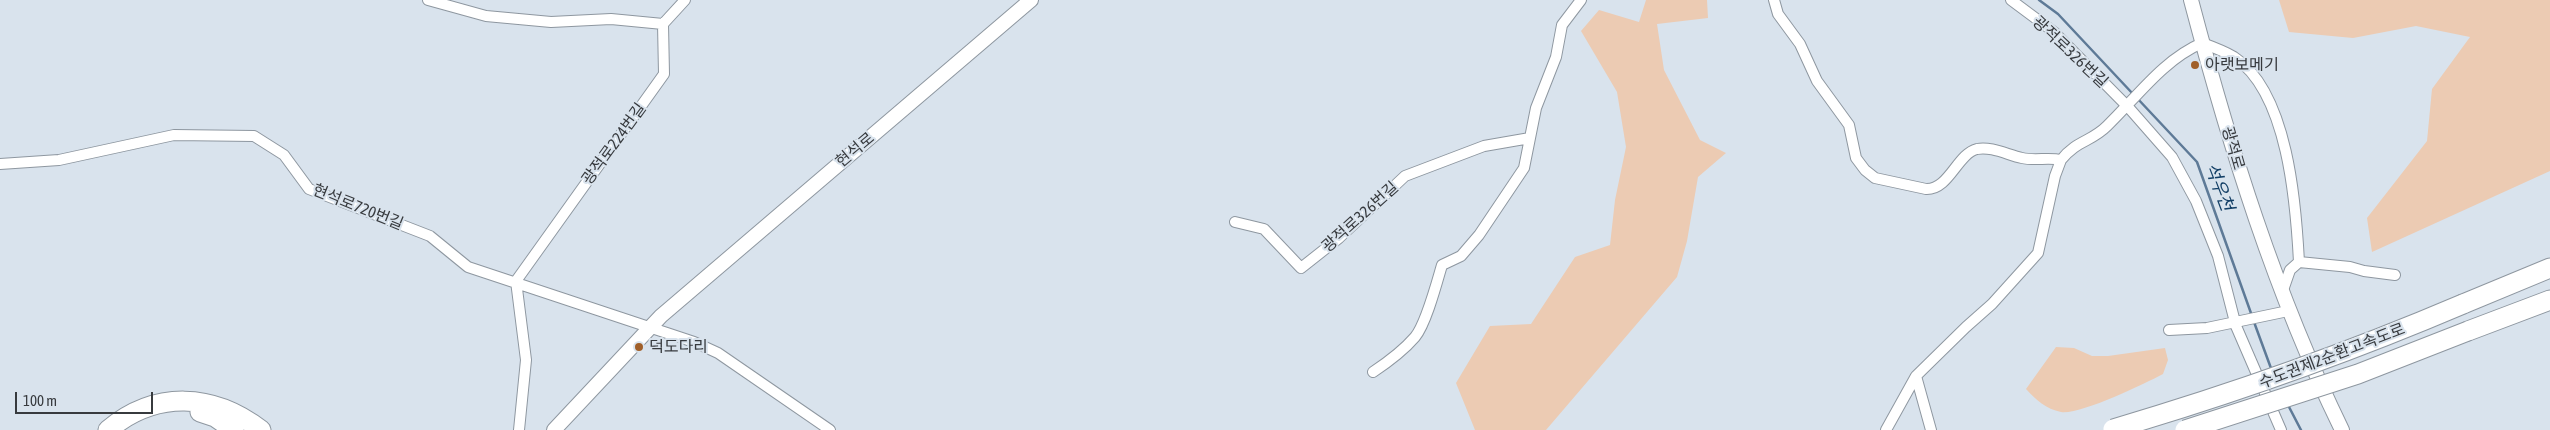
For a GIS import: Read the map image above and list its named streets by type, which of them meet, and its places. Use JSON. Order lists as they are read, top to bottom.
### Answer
{
  "streets": {
    "highway": ["수도권제2순환고속도로"],
    "street": [
      "광적로326번길",
      "광적로224번길",
      "광적로",
      "현석로",
      "현석로720번길"
    ]
  },
  "crossings": [
    ["광적로224번길", "현석로720번길"],
    ["현석로", "현석로720번길"]
  ],
  "water": ["석우천"],
  "places": ["아랫보메기", "덕도다리"],
  "scale_bar": "100 m"
}
